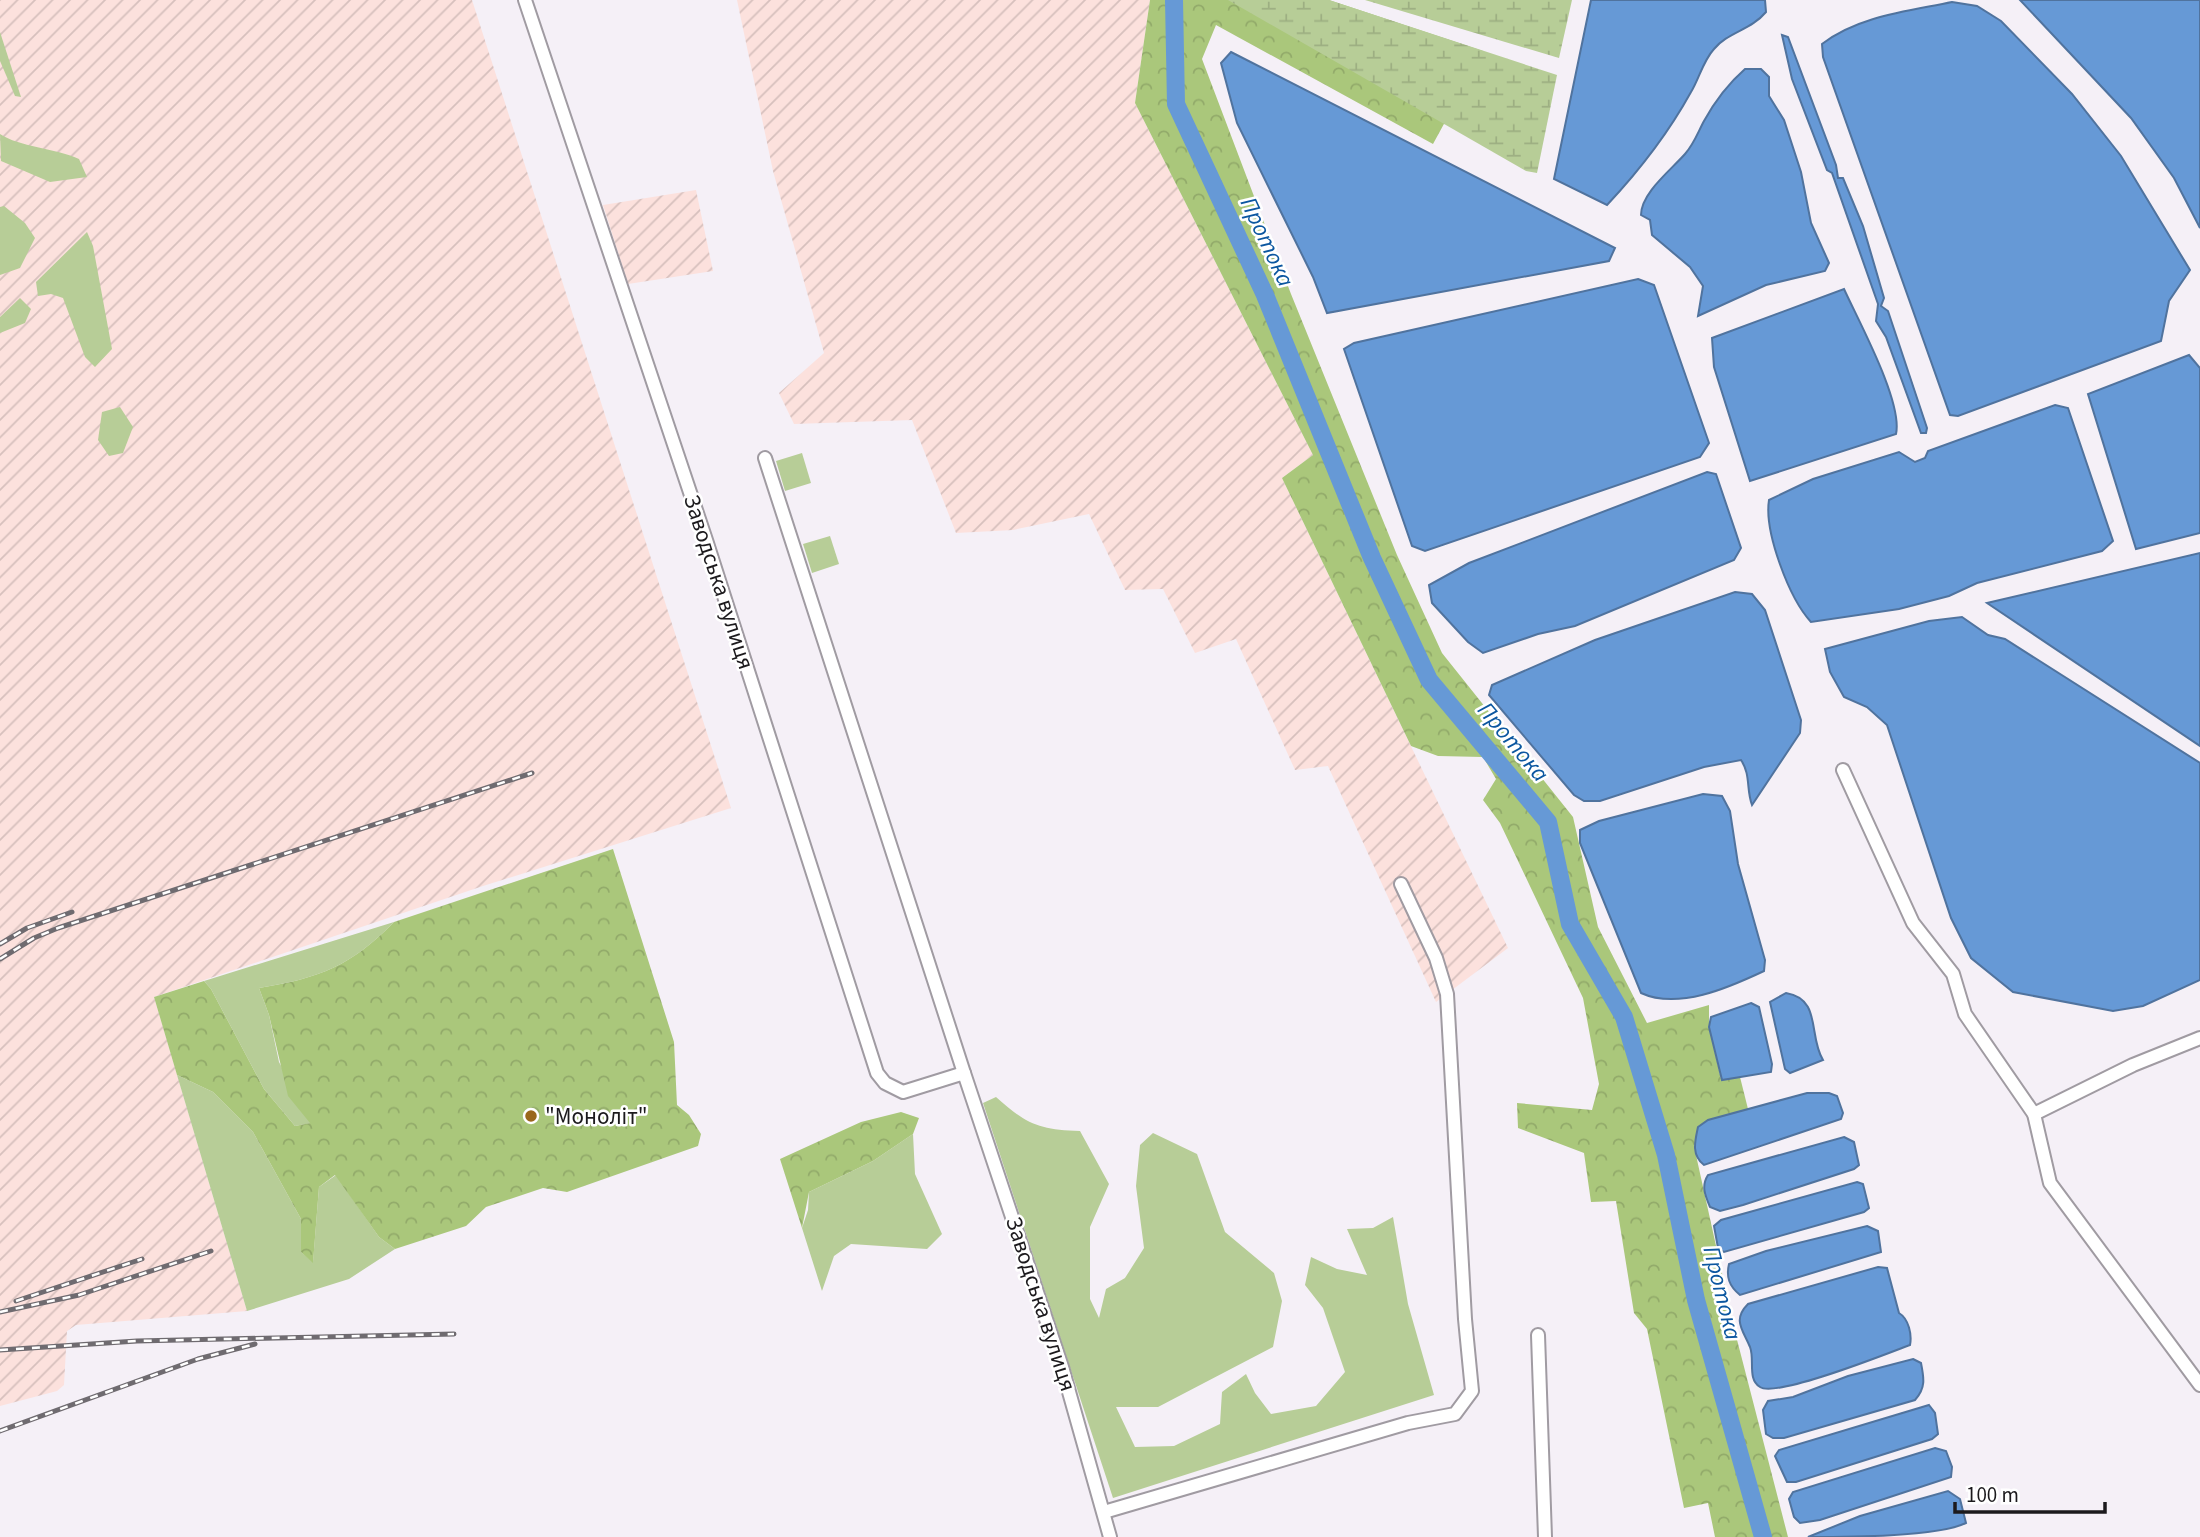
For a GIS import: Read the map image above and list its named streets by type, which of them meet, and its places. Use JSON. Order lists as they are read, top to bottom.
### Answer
{
  "streets": {
    "street": ["Заводська вулиця"]
  },
  "water": ["Протока"],
  "places": ["\"Моноліт\""],
  "scale_bar": "100 m"
}
